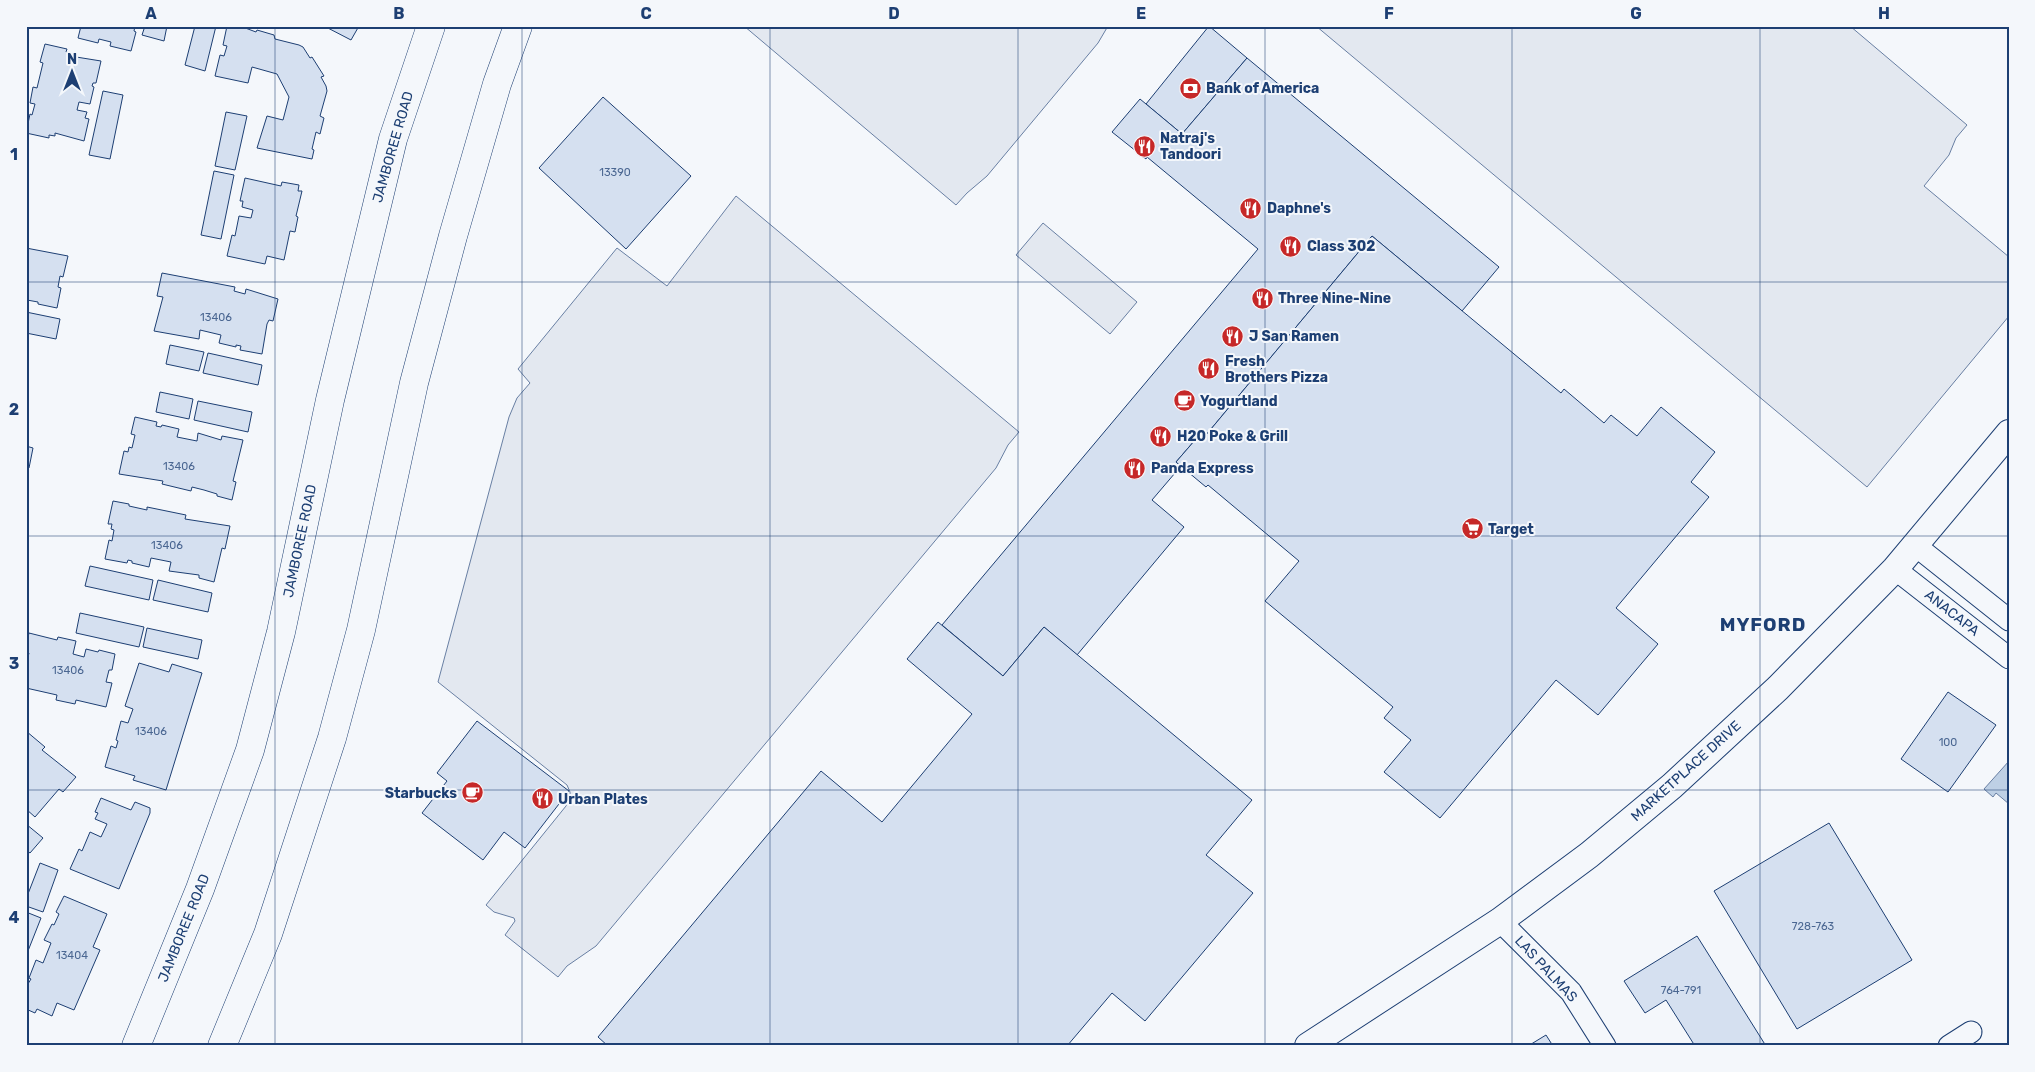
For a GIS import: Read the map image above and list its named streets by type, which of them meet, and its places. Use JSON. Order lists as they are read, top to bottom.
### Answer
{
  "streets": {
    "main road": ["JAMBOREE ROAD"],
    "street": ["ANACAPA", "MARKETPLACE DRIVE", "LAS PALMAS"]
  },
  "crossings": [
    ["ANACAPA", "MARKETPLACE DRIVE"],
    ["MARKETPLACE DRIVE", "LAS PALMAS"]
  ],
  "districts": ["MYFORD"],
  "places": {
    "bank": ["Bank of America"],
    "restaurant": [
      "Natraj's Tandoori",
      "Daphne's",
      "Class 302",
      "Three Nine-Nine",
      "J San Ramen",
      "Fresh Brothers Pizza",
      "H20 Poke & Grill",
      "Panda Express",
      "Urban Plates"
    ],
    "cafe": ["Yogurtland", "Starbucks"],
    "supermarket": ["Target"]
  },
  "house_numbers": [
    "13390",
    "13406",
    "13406",
    "13406",
    "13406",
    "13406",
    "100",
    "728-763",
    "13404",
    "764-791"
  ],
  "north": "top",
  "grid": {
    "columns": [
      "A",
      "B",
      "C",
      "D",
      "E",
      "F",
      "G",
      "H"
    ],
    "rows": [
      "1",
      "2",
      "3",
      "4"
    ]
  }
}
